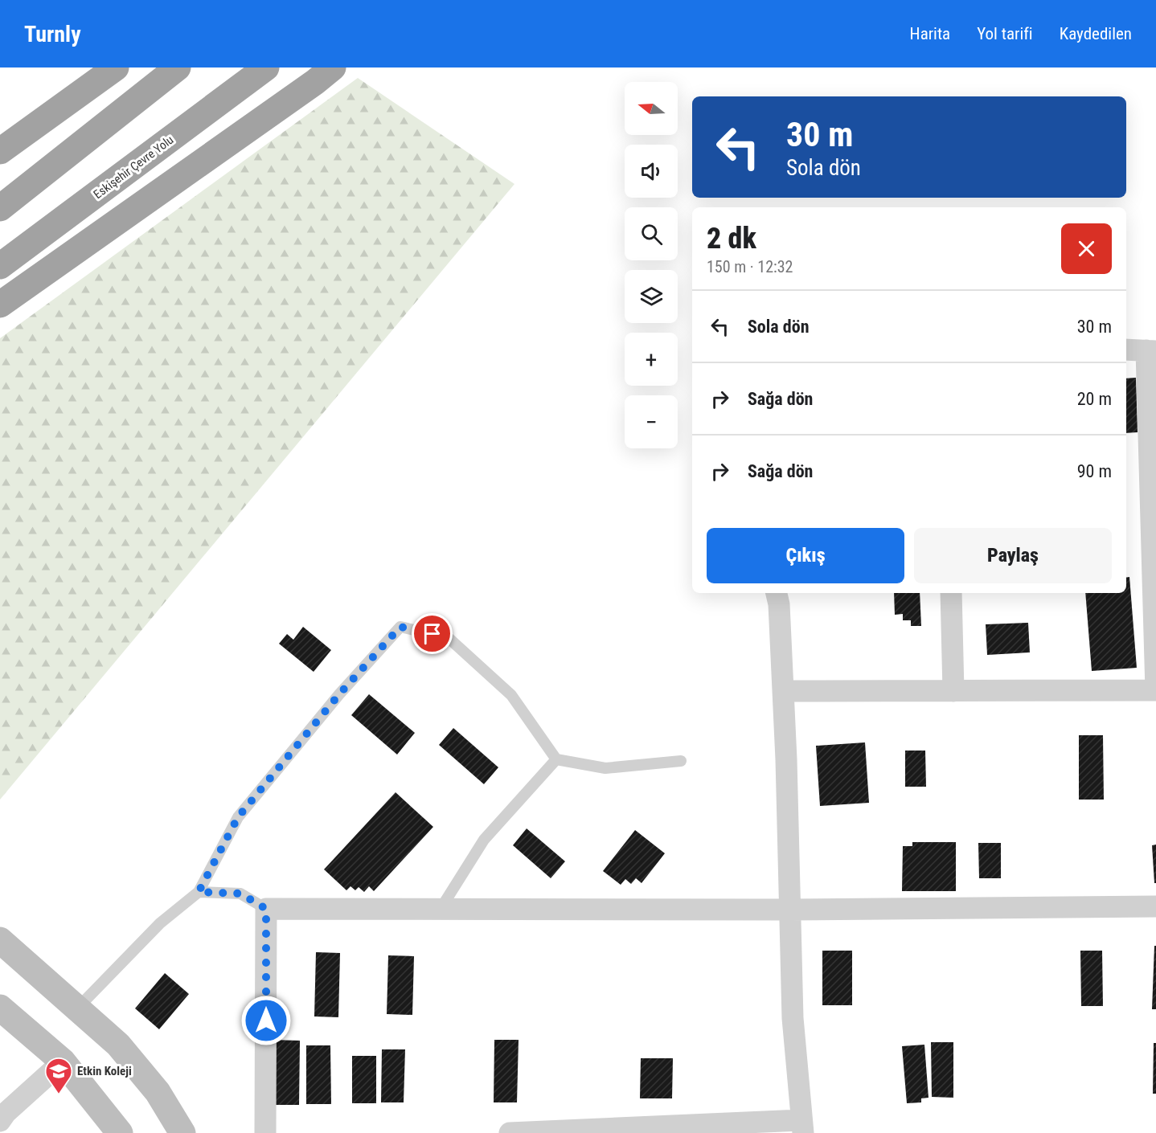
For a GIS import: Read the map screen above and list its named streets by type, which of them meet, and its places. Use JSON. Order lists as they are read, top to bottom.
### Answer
{
  "streets": {
    "highway": ["Eskişehir Çevre Yolu"]
  },
  "places": {
    "school or university": ["Etkin Koleji"]
  },
  "north": "left",
  "page": {
    "header": "Turnly",
    "nav": ["Harita", "Yol tarifi", "Kaydedilen"],
    "map_buttons": ["+", "−"],
    "turn": ["30 m", "Sola dön"],
    "heading": ["2 dk", "150 m · 12:32"],
    "list": [
      {
        "name": "Sola dön",
        "value": "30 m"
      },
      {
        "name": "Sağa dön",
        "value": "20 m"
      },
      {
        "name": "Sağa dön",
        "value": "90 m"
      }
    ],
    "buttons": ["Çıkış", "Paylaş"]
  }
}
